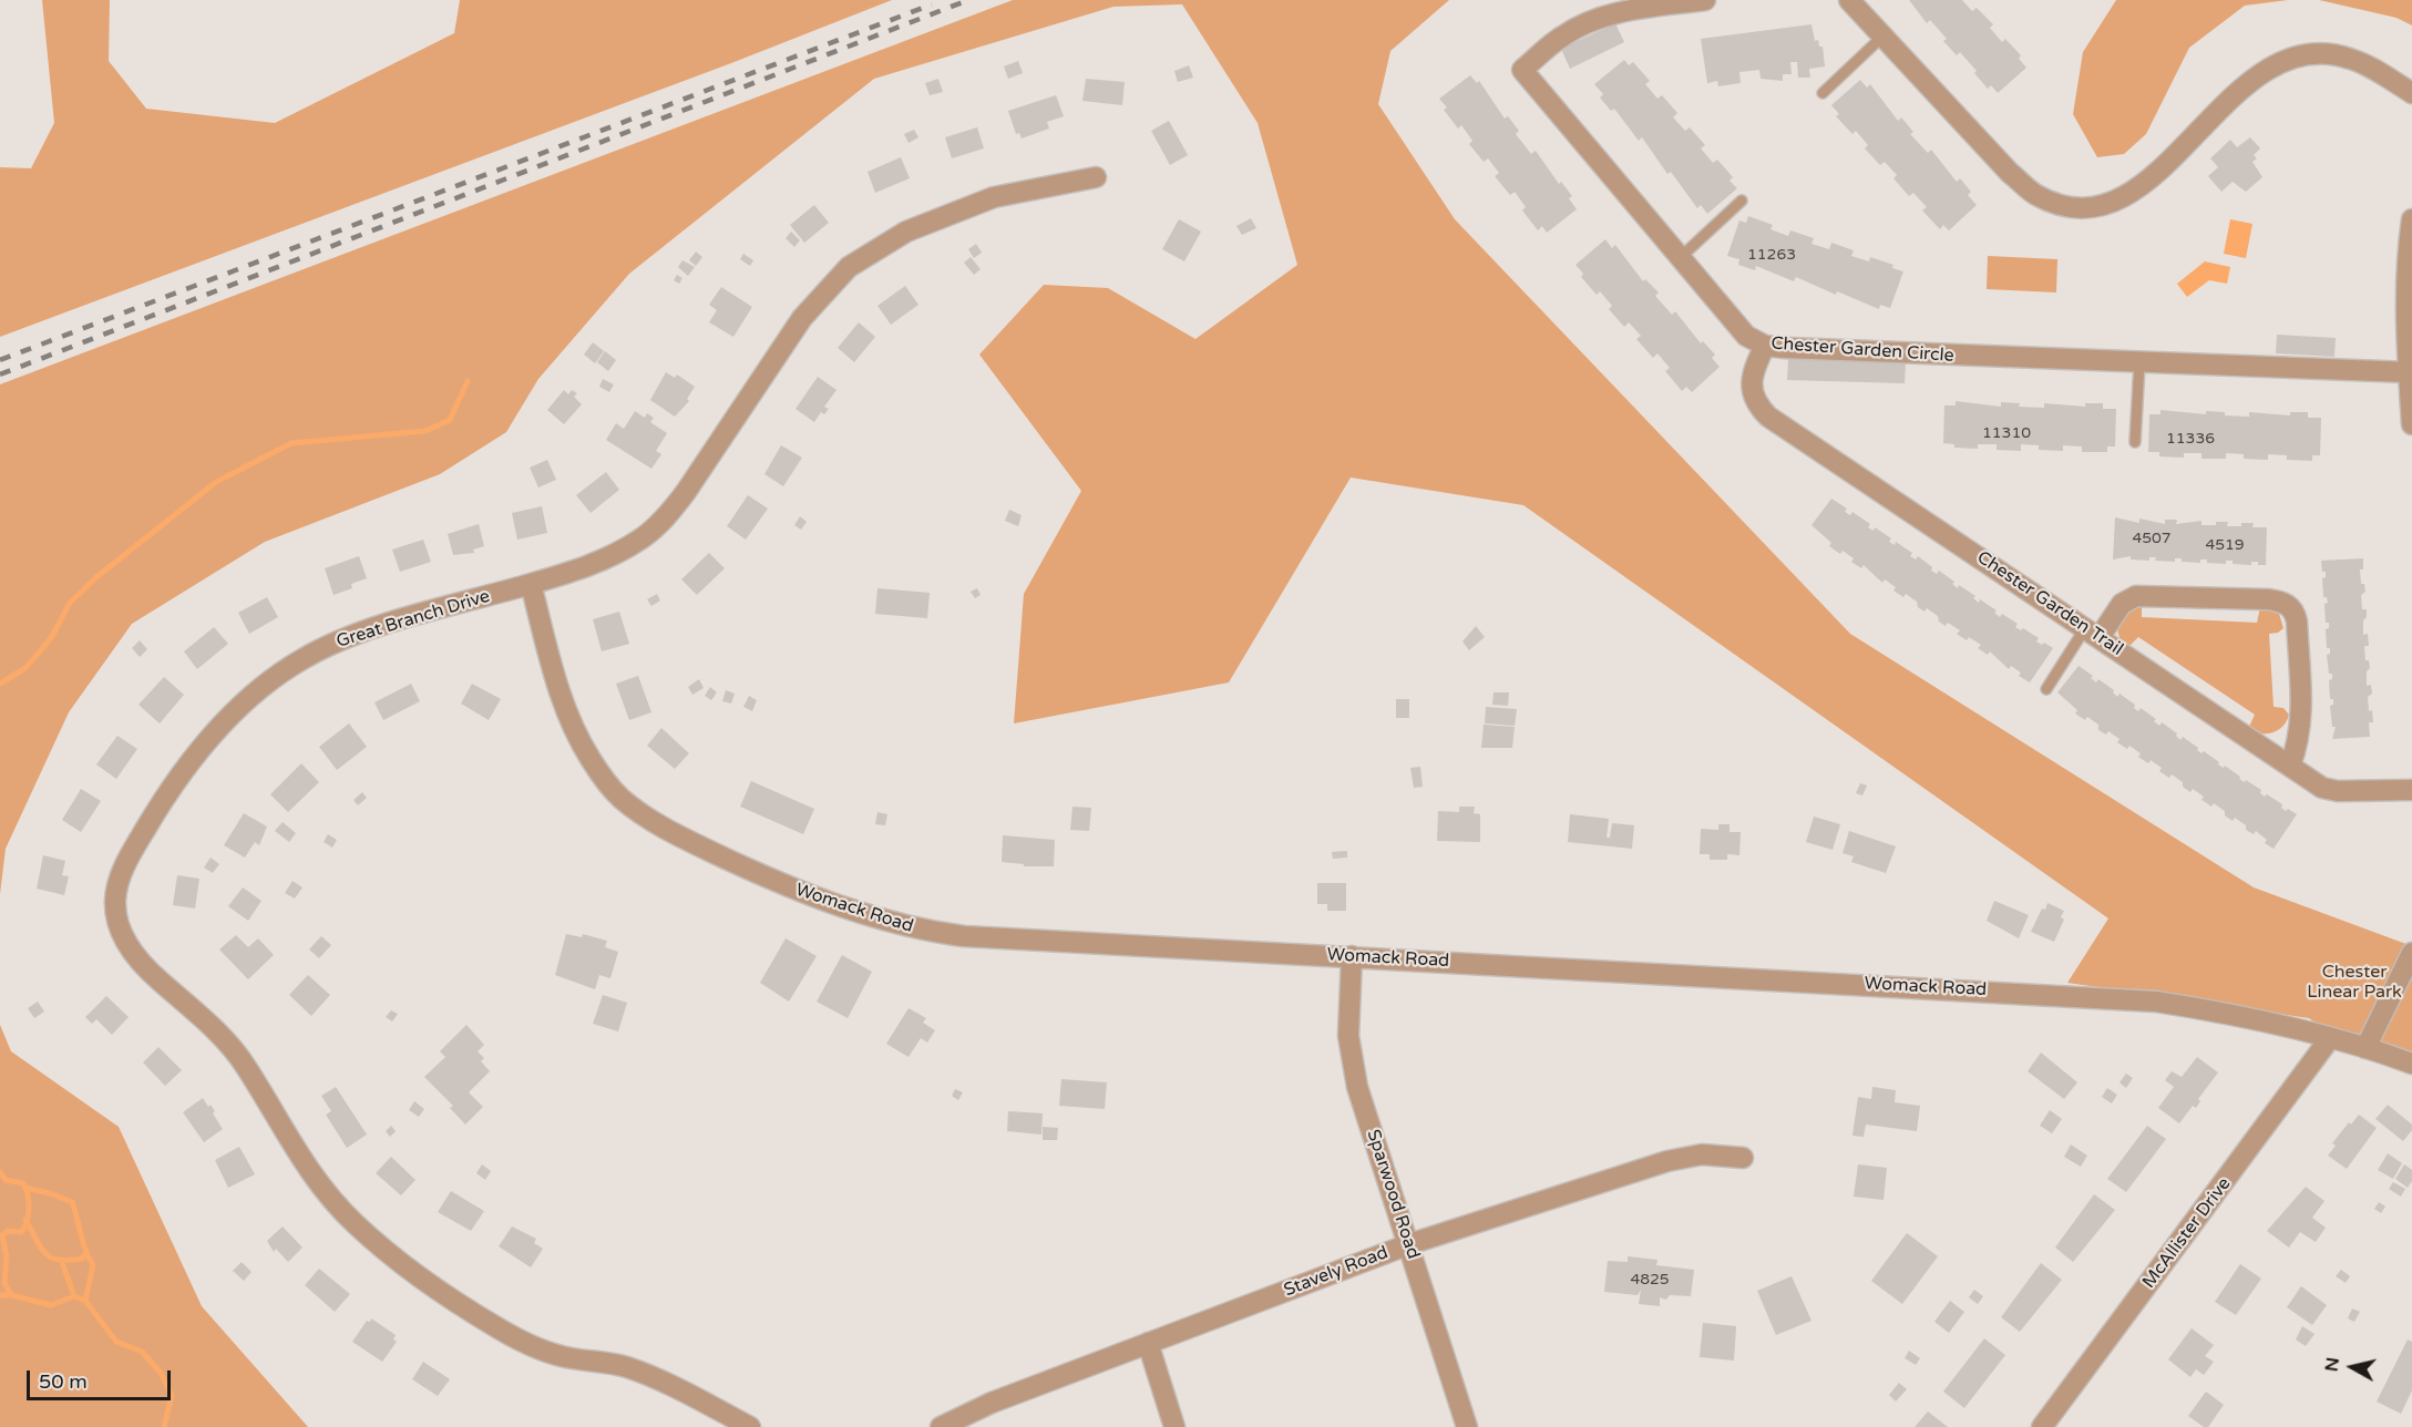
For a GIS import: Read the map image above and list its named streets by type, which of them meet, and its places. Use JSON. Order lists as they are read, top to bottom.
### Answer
{
  "streets": {
    "street": [
      "Chester Garden Circle",
      "Chester Garden Trail",
      "Great Branch Drive",
      "Womack Road",
      "Sparwood Road",
      "McAllister Drive",
      "Stavely Road"
    ]
  },
  "crossings": [
    ["Chester Garden Circle", "Chester Garden Trail"],
    ["Great Branch Drive", "Womack Road"],
    ["Womack Road", "Sparwood Road"],
    ["Womack Road", "McAllister Drive"],
    ["Sparwood Road", "Stavely Road"]
  ],
  "parks": ["Chester Linear Park"],
  "house_numbers": [
    "11263",
    "11310",
    "11336",
    "4507",
    "4519",
    "4825"
  ],
  "scale_bar": "50 m",
  "north": "left"
}
